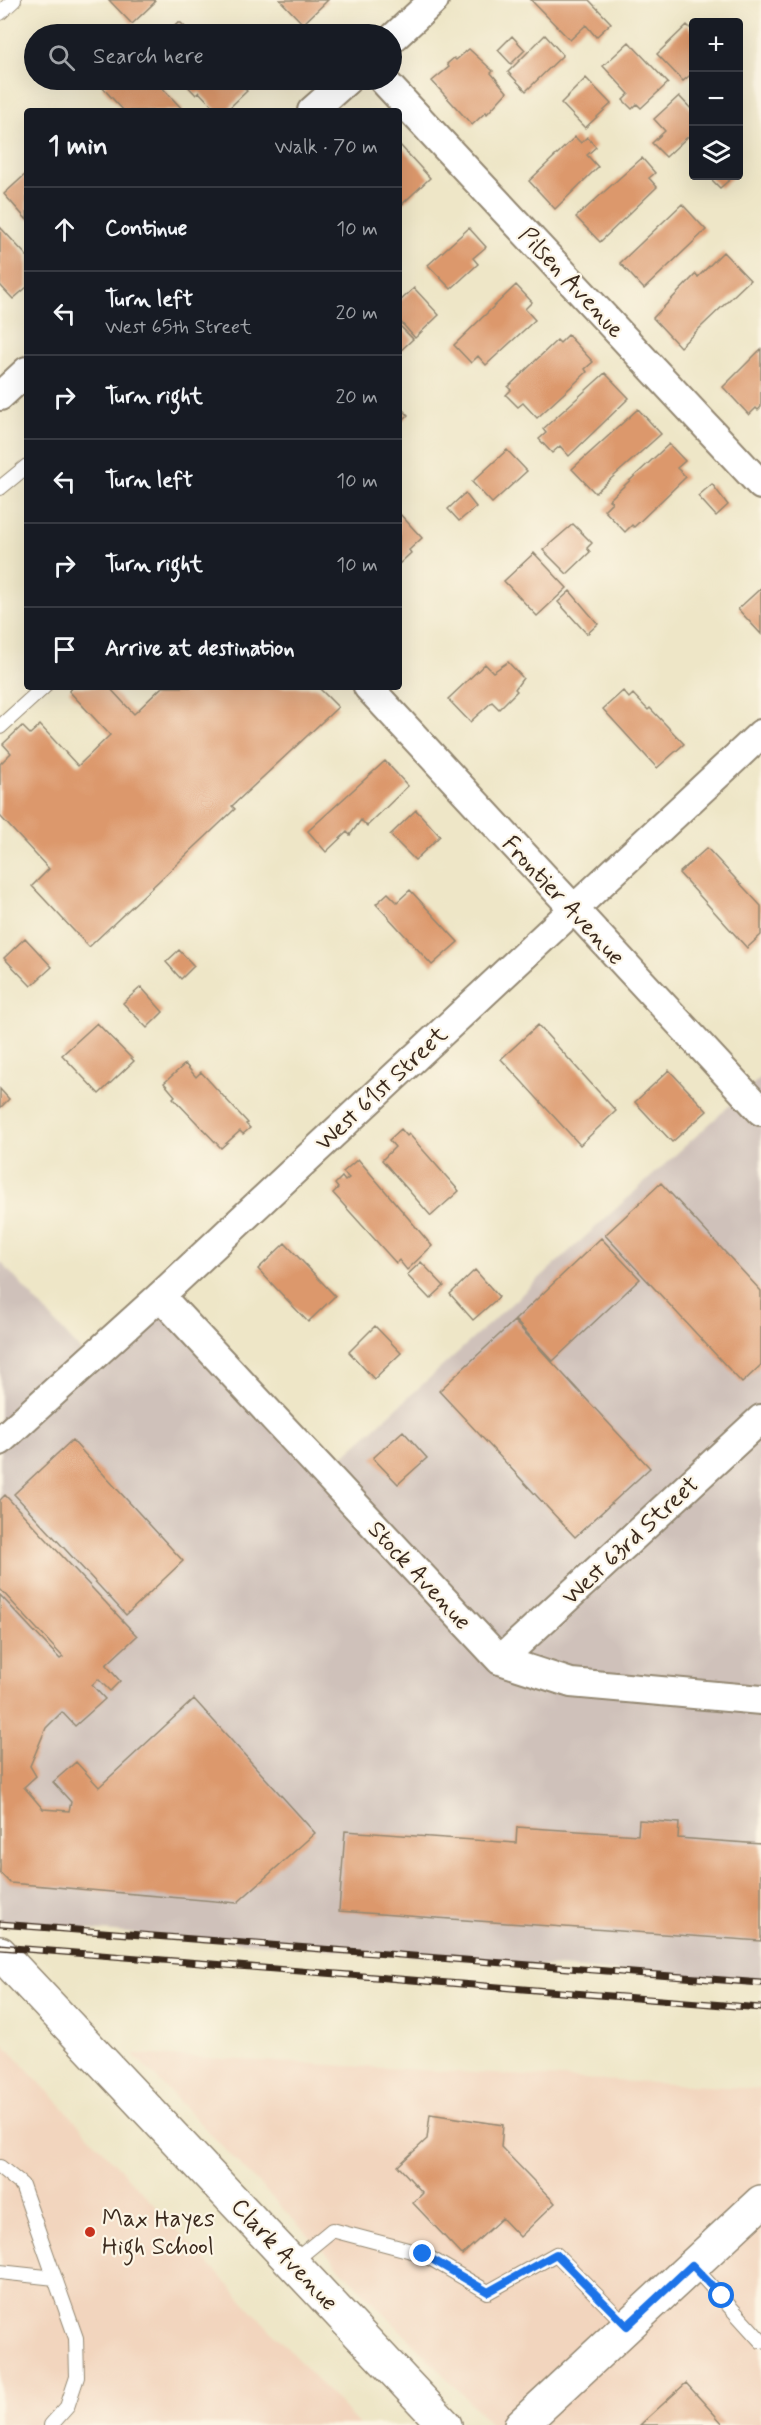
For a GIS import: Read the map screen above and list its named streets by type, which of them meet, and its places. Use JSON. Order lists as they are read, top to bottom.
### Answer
{
  "streets": {
    "street": [
      "Pilsen Avenue",
      "Frontier Avenue",
      "West 61st Street",
      "West 63rd Street",
      "Stock Avenue",
      "Clark Avenue"
    ]
  },
  "crossings": [
    ["Frontier Avenue", "West 61st Street"],
    ["West 61st Street", "Stock Avenue"],
    ["West 63rd Street", "Stock Avenue"]
  ],
  "places": ["Max Hayes High School"],
  "page": {
    "map_buttons": ["+", "−"],
    "search": "Search here",
    "heading": ["1 min", "Walk · 70 m"],
    "list": [
      ["Continue", "10 m"],
      ["Turn left", "West 65th Street", "20 m"],
      ["Turn right", "20 m"],
      ["Turn left", "10 m"],
      ["Turn right", "10 m"],
      "Arrive at destination"
    ]
  }
}
